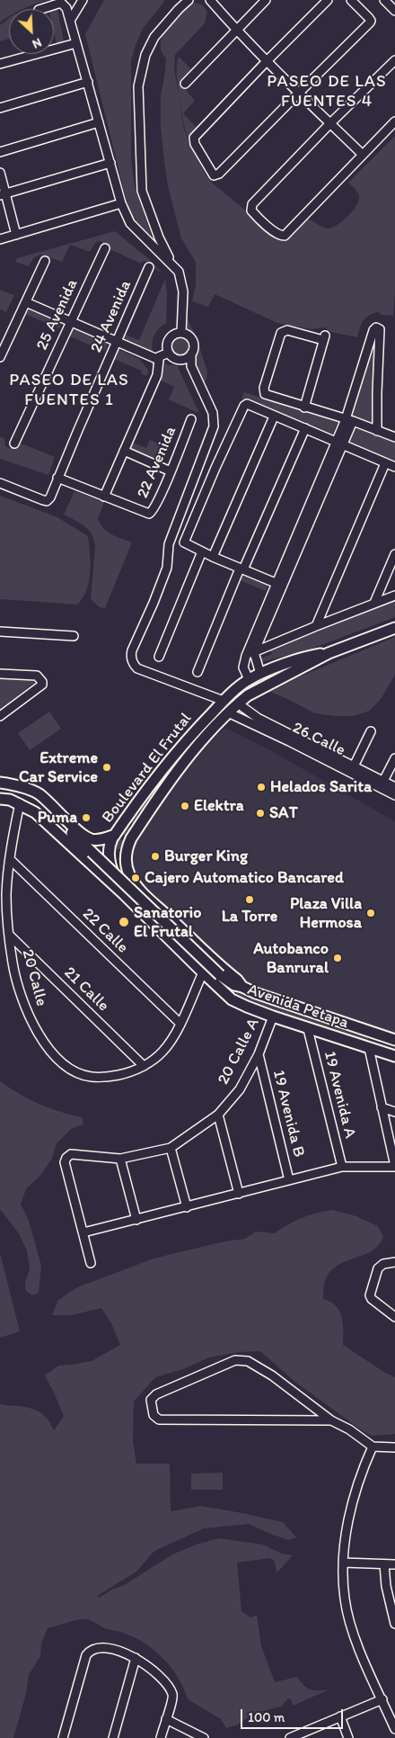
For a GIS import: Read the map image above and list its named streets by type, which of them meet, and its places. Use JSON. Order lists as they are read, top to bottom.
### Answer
{
  "streets": {
    "main road": ["Boulevard El Frutal", "Avenida Petapa"],
    "street": [
      "25 Avenida",
      "24 Avenida",
      "22 Avenida",
      "26 Calle",
      "22 Calle",
      "20 Calle",
      "21 Calle",
      "20 Calle A",
      "19 Avenida A",
      "19 Avenida B"
    ]
  },
  "crossings": [
    ["26 Calle", "Boulevard El Frutal"],
    ["Boulevard El Frutal", "Avenida Petapa"],
    ["22 Calle", "20 Calle"],
    ["20 Calle", "21 Calle"],
    ["20 Calle", "Avenida Petapa"],
    ["Avenida Petapa", "20 Calle A"],
    ["Avenida Petapa", "19 Avenida A"],
    ["20 Calle A", "19 Avenida B"]
  ],
  "districts": ["PASEO DE LAS FUENTES 4", "PASEO DE LAS FUENTES 1"],
  "places": [
    "Extreme Car Service",
    "Helados Sarita",
    "Elektra",
    "SAT",
    "Puma",
    "Burger King",
    "Cajero Automatico Bancared",
    "La Torre",
    "Plaza Villa Hermosa",
    "Sanatorio El Frutal",
    "Autobanco Banrural"
  ],
  "scale_bar": "100 m",
  "north": "bottom right"
}
